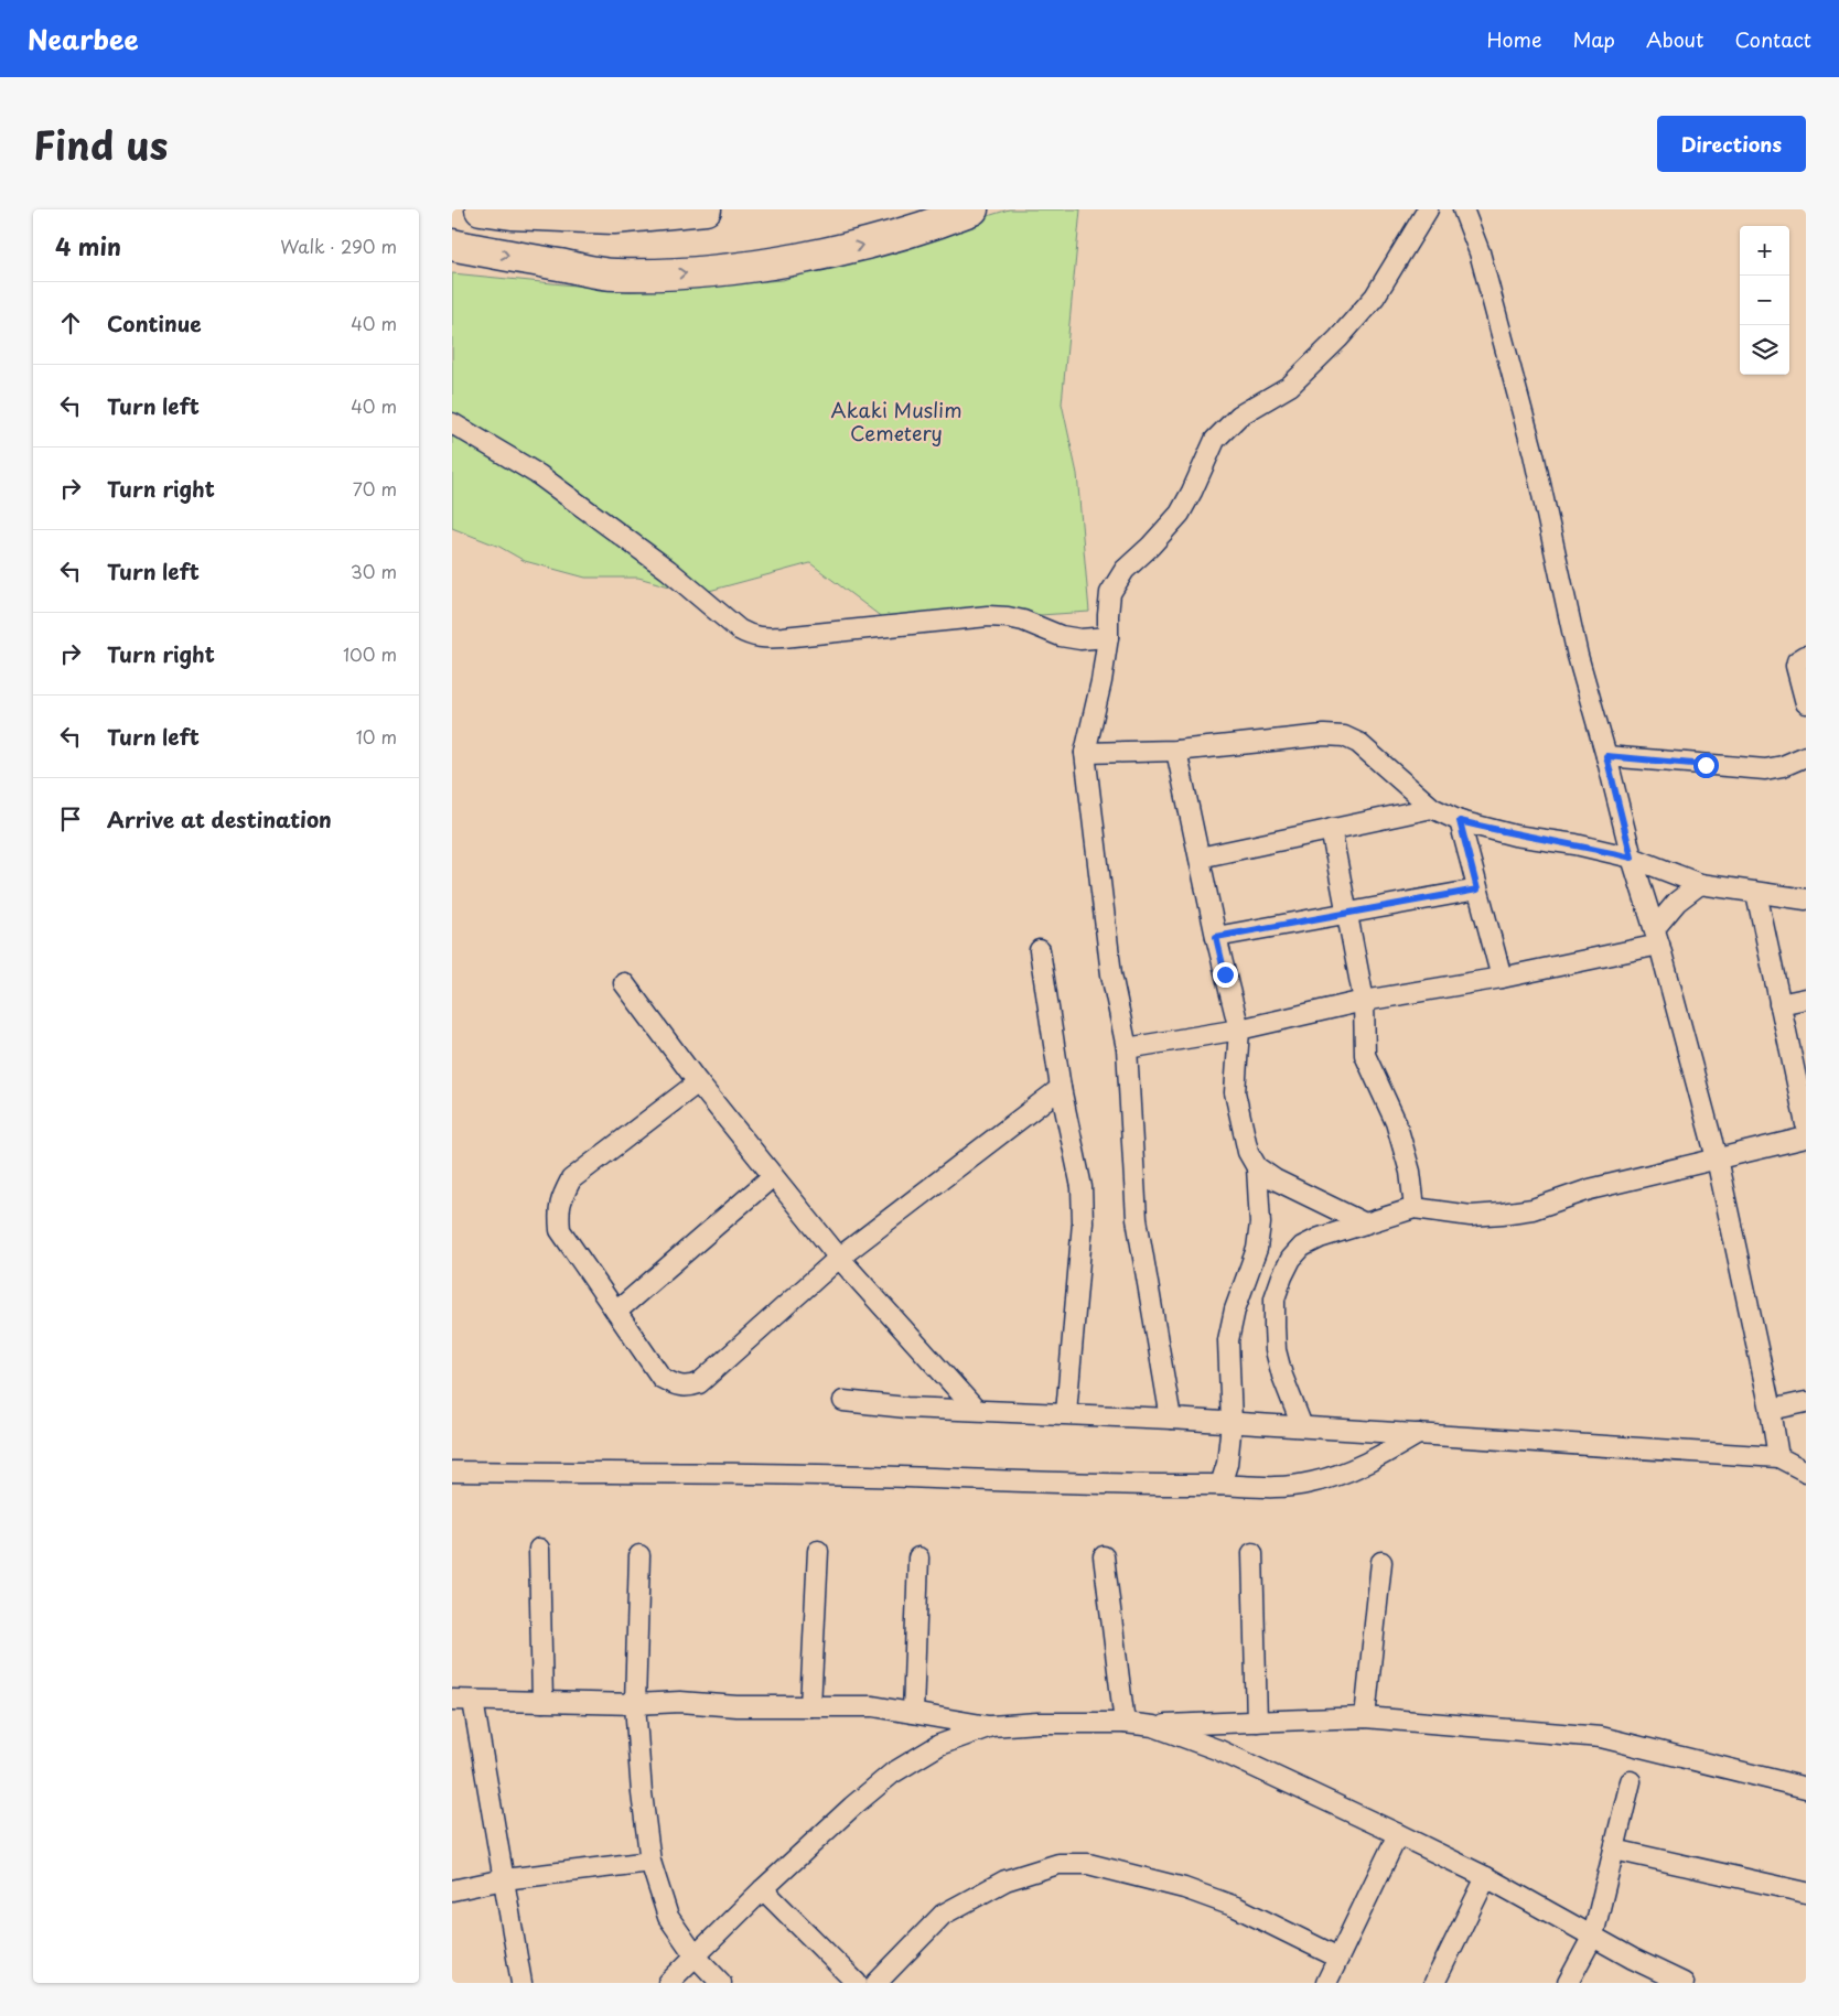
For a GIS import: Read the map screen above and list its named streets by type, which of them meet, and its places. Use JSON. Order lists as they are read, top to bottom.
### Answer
{
  "parks": ["Akaki Muslim Cemetery"],
  "page": {
    "header": "Nearbee",
    "nav": [
      "Home",
      "Map",
      "About",
      "Contact"
    ],
    "title": "Find us",
    "buttons": "Directions",
    "heading": ["4 min", "Walk · 290 m"],
    "map_buttons": ["+", "−"],
    "list": [
      ["Continue", "40 m"],
      ["Turn left", "40 m"],
      ["Turn right", "70 m"],
      ["Turn left", "30 m"],
      ["Turn right", "100 m"],
      ["Turn left", "10 m"],
      "Arrive at destination"
    ]
  }
}
